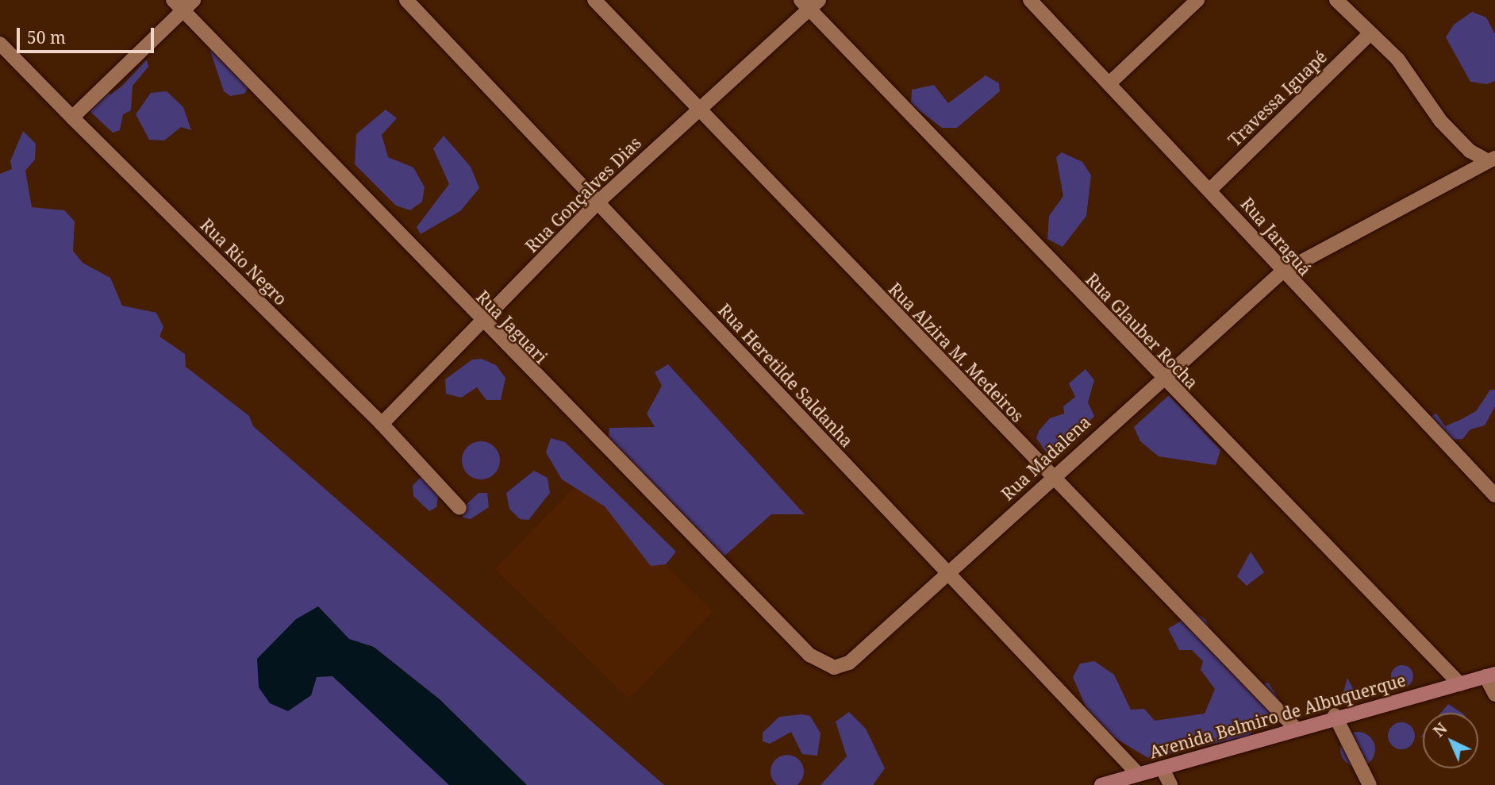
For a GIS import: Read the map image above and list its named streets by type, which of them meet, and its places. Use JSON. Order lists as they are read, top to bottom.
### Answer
{
  "streets": {
    "main road": ["Avenida Belmiro de Albuquerque"],
    "street": [
      "Travessa Iguapé",
      "Rua Gonçalves Dias",
      "Rua Jaraguá",
      "Rua Rio Negro",
      "Rua Jaguari",
      "Rua Glauber Rocha",
      "Rua Alzira M. Medeiros",
      "Rua Heretilde Saldanha",
      "Rua Madalena"
    ]
  },
  "crossings": [
    ["Travessa Iguapé", "Rua Jaraguá"],
    ["Rua Gonçalves Dias", "Rua Rio Negro"],
    ["Rua Gonçalves Dias", "Rua Jaguari"],
    ["Rua Gonçalves Dias", "Rua Glauber Rocha"],
    ["Rua Gonçalves Dias", "Rua Alzira M. Medeiros"],
    ["Rua Gonçalves Dias", "Rua Heretilde Saldanha"],
    ["Rua Jaraguá", "Rua Madalena"],
    ["Rua Jaguari", "Rua Madalena"],
    ["Rua Glauber Rocha", "Rua Madalena"],
    ["Rua Glauber Rocha", "Avenida Belmiro de Albuquerque"],
    ["Rua Alzira M. Medeiros", "Rua Madalena"],
    ["Rua Alzira M. Medeiros", "Avenida Belmiro de Albuquerque"],
    ["Rua Heretilde Saldanha", "Rua Madalena"],
    ["Rua Heretilde Saldanha", "Avenida Belmiro de Albuquerque"]
  ],
  "scale_bar": "50 m",
  "north": "top left"
}
